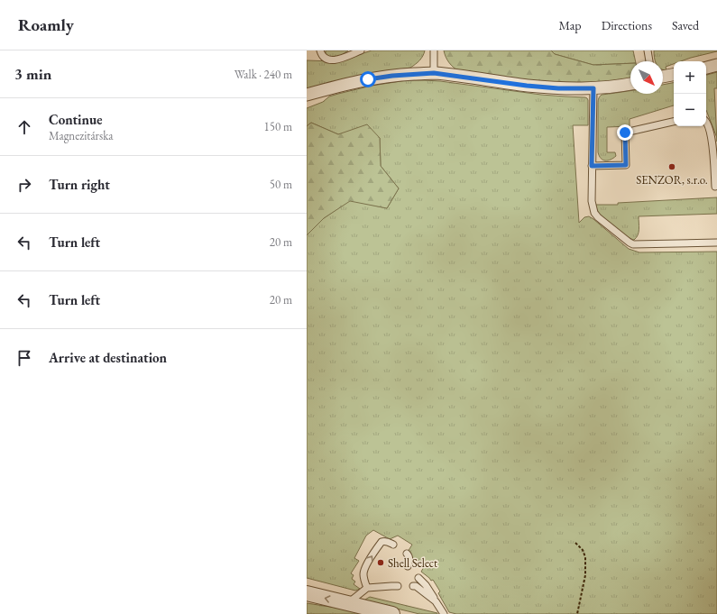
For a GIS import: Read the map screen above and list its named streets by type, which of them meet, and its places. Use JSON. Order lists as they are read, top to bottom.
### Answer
{
  "places": ["SENZOR, s.r.o.", "Shell Select"],
  "north": "bottom right",
  "page": {
    "header": "Roamly",
    "nav": ["Map", "Directions", "Saved"],
    "heading": ["3 min", "Walk · 240 m"],
    "map_buttons": ["+", "−"],
    "list": [
      ["Continue", "Magnezitárska", "150 m"],
      ["Turn right", "50 m"],
      ["Turn left", "20 m"],
      ["Turn left", "20 m"],
      "Arrive at destination"
    ]
  }
}
